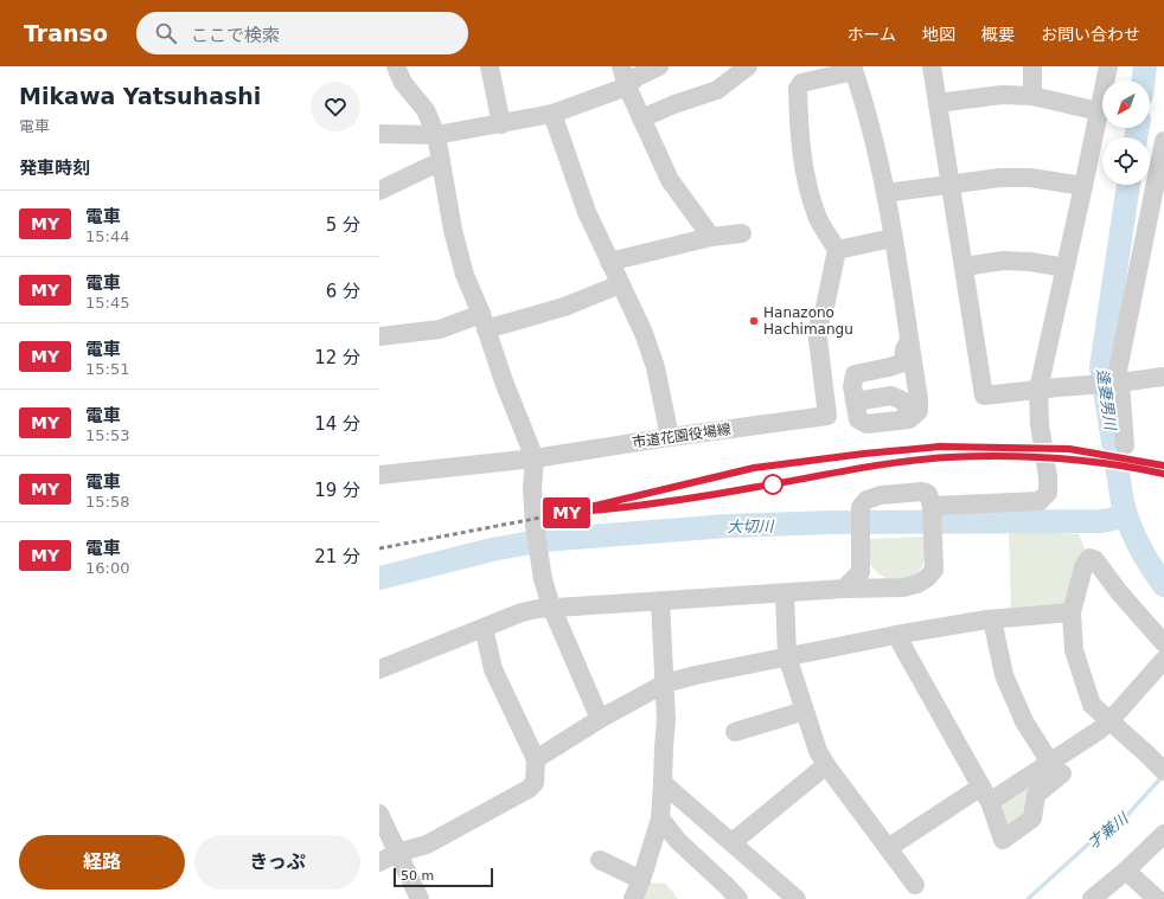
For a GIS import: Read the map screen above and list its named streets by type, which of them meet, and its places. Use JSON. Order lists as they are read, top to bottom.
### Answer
{
  "streets": {
    "street": ["市道花園役場線"]
  },
  "water": ["逢妻男川", "大切川", "才兼川"],
  "places": ["Hanazono Hachimangu"],
  "scale_bar": "50 m",
  "north": "bottom left",
  "page": {
    "header": "Transo",
    "search": "ここで検索",
    "nav": [
      "ホーム",
      "地図",
      "概要",
      "お問い合わせ"
    ],
    "heading": [
      ["Mikawa Yatsuhashi", "電車"],
      "発車時刻"
    ],
    "on_map": "MY",
    "list": [
      {
        "mark": "MY",
        "name": "電車",
        "note": "15:44",
        "value": "5 分"
      },
      {
        "mark": "MY",
        "name": "電車",
        "note": "15:45",
        "value": "6 分"
      },
      {
        "mark": "MY",
        "name": "電車",
        "note": "15:51",
        "value": "12 分"
      },
      {
        "mark": "MY",
        "name": "電車",
        "note": "15:53",
        "value": "14 分"
      },
      {
        "mark": "MY",
        "name": "電車",
        "note": "15:58",
        "value": "19 分"
      },
      {
        "mark": "MY",
        "name": "電車",
        "note": "16:00",
        "value": "21 分"
      }
    ],
    "buttons": ["経路", "きっぷ"],
    "scale": "50 m"
  }
}
